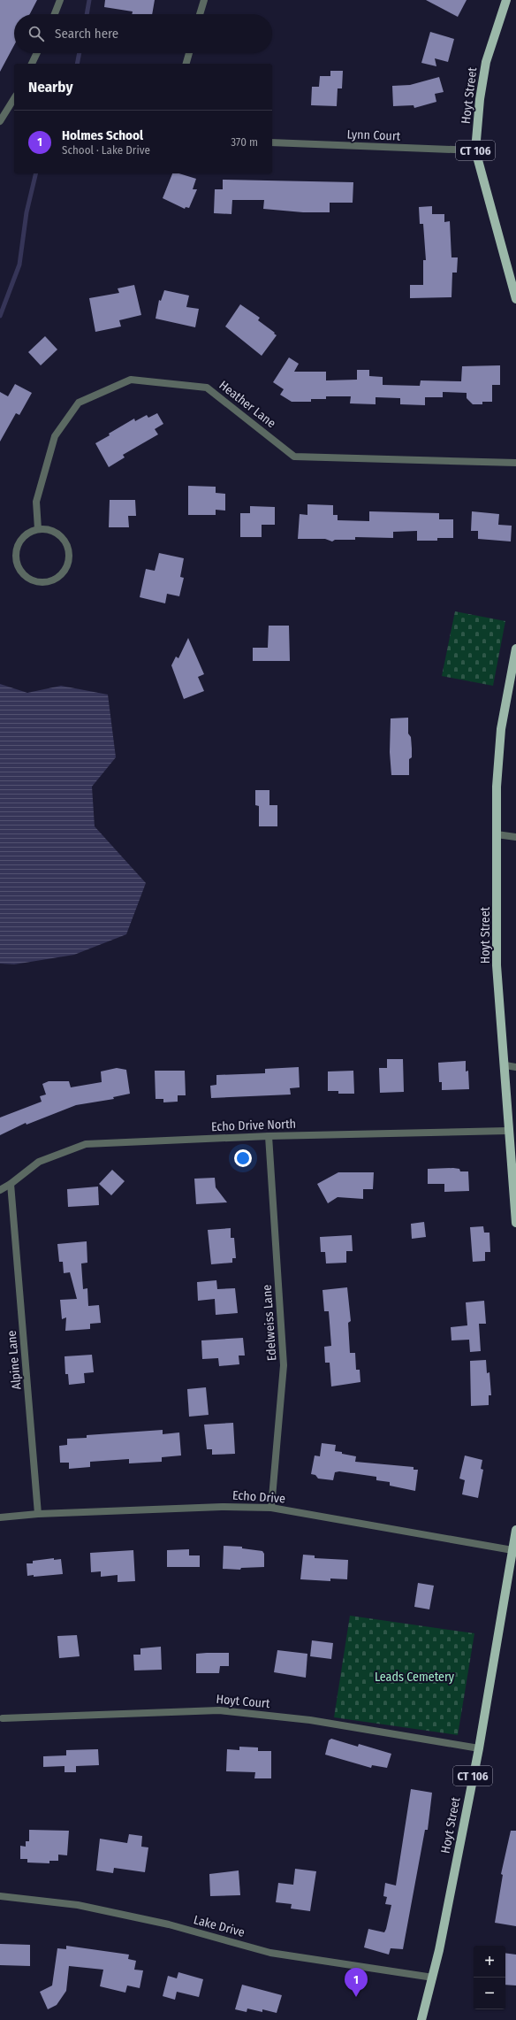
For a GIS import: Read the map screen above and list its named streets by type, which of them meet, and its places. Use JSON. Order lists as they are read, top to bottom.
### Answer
{
  "streets": {
    "main road": ["Hoyt Street", "CT 106"],
    "street": [
      "Lynn Court",
      "Heather Lane",
      "Echo Drive North",
      "Edelweiss Lane",
      "Alpine Lane",
      "Echo Drive",
      "Hoyt Court",
      "Lake Drive"
    ]
  },
  "crossings": [
    ["Hoyt Street", "Lynn Court"],
    ["Hoyt Street", "Echo Drive North"],
    ["Hoyt Street", "Echo Drive"],
    ["Hoyt Street", "Hoyt Court"],
    ["Hoyt Street", "Lake Drive"],
    ["Echo Drive North", "Edelweiss Lane"],
    ["Echo Drive North", "Alpine Lane"],
    ["Edelweiss Lane", "Echo Drive"],
    ["Alpine Lane", "Echo Drive"]
  ],
  "parks": ["Leads Cemetery"],
  "page": {
    "search": "Search here",
    "heading": "Nearby",
    "list": [
      {
        "mark": "1",
        "name": "Holmes School",
        "note": "School · Lake Drive",
        "value": "370 m"
      }
    ],
    "map_buttons": ["+", "−"],
    "pins": "1"
  }
}
